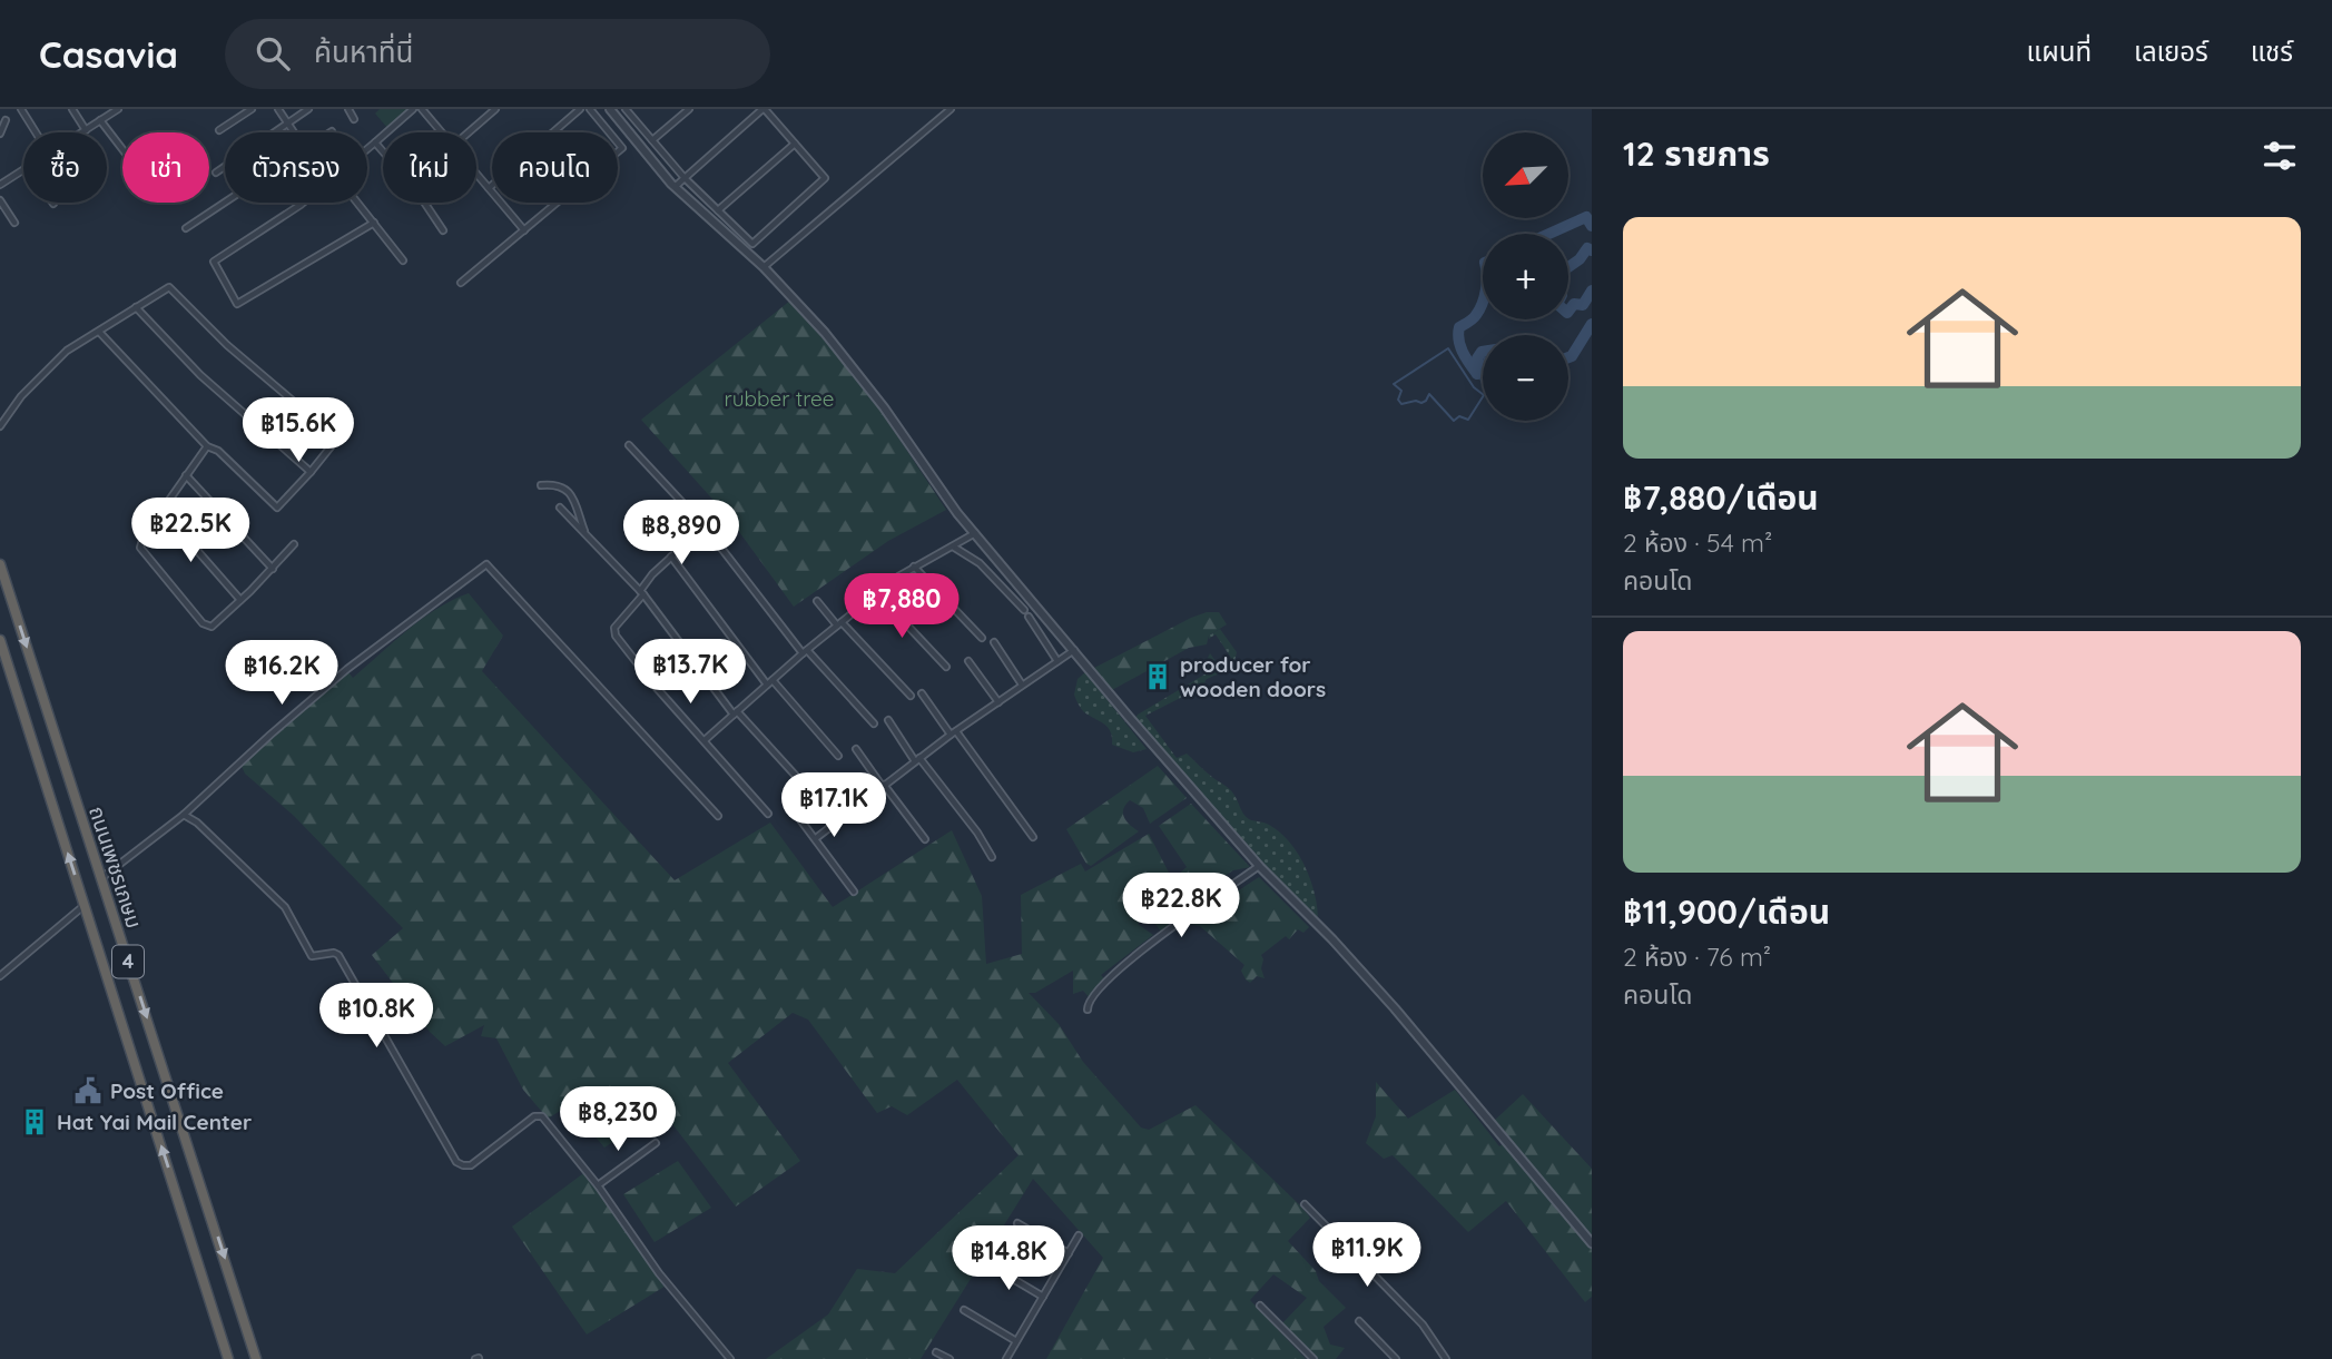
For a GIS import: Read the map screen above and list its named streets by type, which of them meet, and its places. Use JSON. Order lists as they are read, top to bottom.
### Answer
{
  "streets": {
    "highway": ["ถนนเพชรเกษม", "4"]
  },
  "parks": ["rubber tree"],
  "places": {
    "building": ["producer for wooden doors", "Hat Yai Mail Center"],
    "public building": ["Post Office"]
  },
  "north": "bottom left",
  "page": {
    "header": "Casavia",
    "search": "ค้นหาที่นี่",
    "nav": ["แผนที่", "เลเยอร์", "แชร์"],
    "heading": "12 รายการ",
    "map_buttons": ["+", "−"],
    "chip": [
      "ซื้อ",
      "เช่า",
      "ตัวกรอง",
      "ใหม่",
      "คอนโด"
    ],
    "list": [
      {
        "name": "฿7,880/เดือน",
        "note": "2 ห้อง · 54 m² · คอนโด"
      },
      {
        "name": "฿11,900/เดือน",
        "note": "2 ห้อง · 76 m² · คอนโด"
      }
    ],
    "price": [
      "฿15.6K",
      "฿22.5K",
      "฿8,890",
      "฿7,880",
      "฿13.7K",
      "฿16.2K",
      "฿17.1K",
      "฿22.8K",
      "฿10.8K",
      "฿8,230",
      "฿11.9K",
      "฿14.8K"
    ]
  }
}
